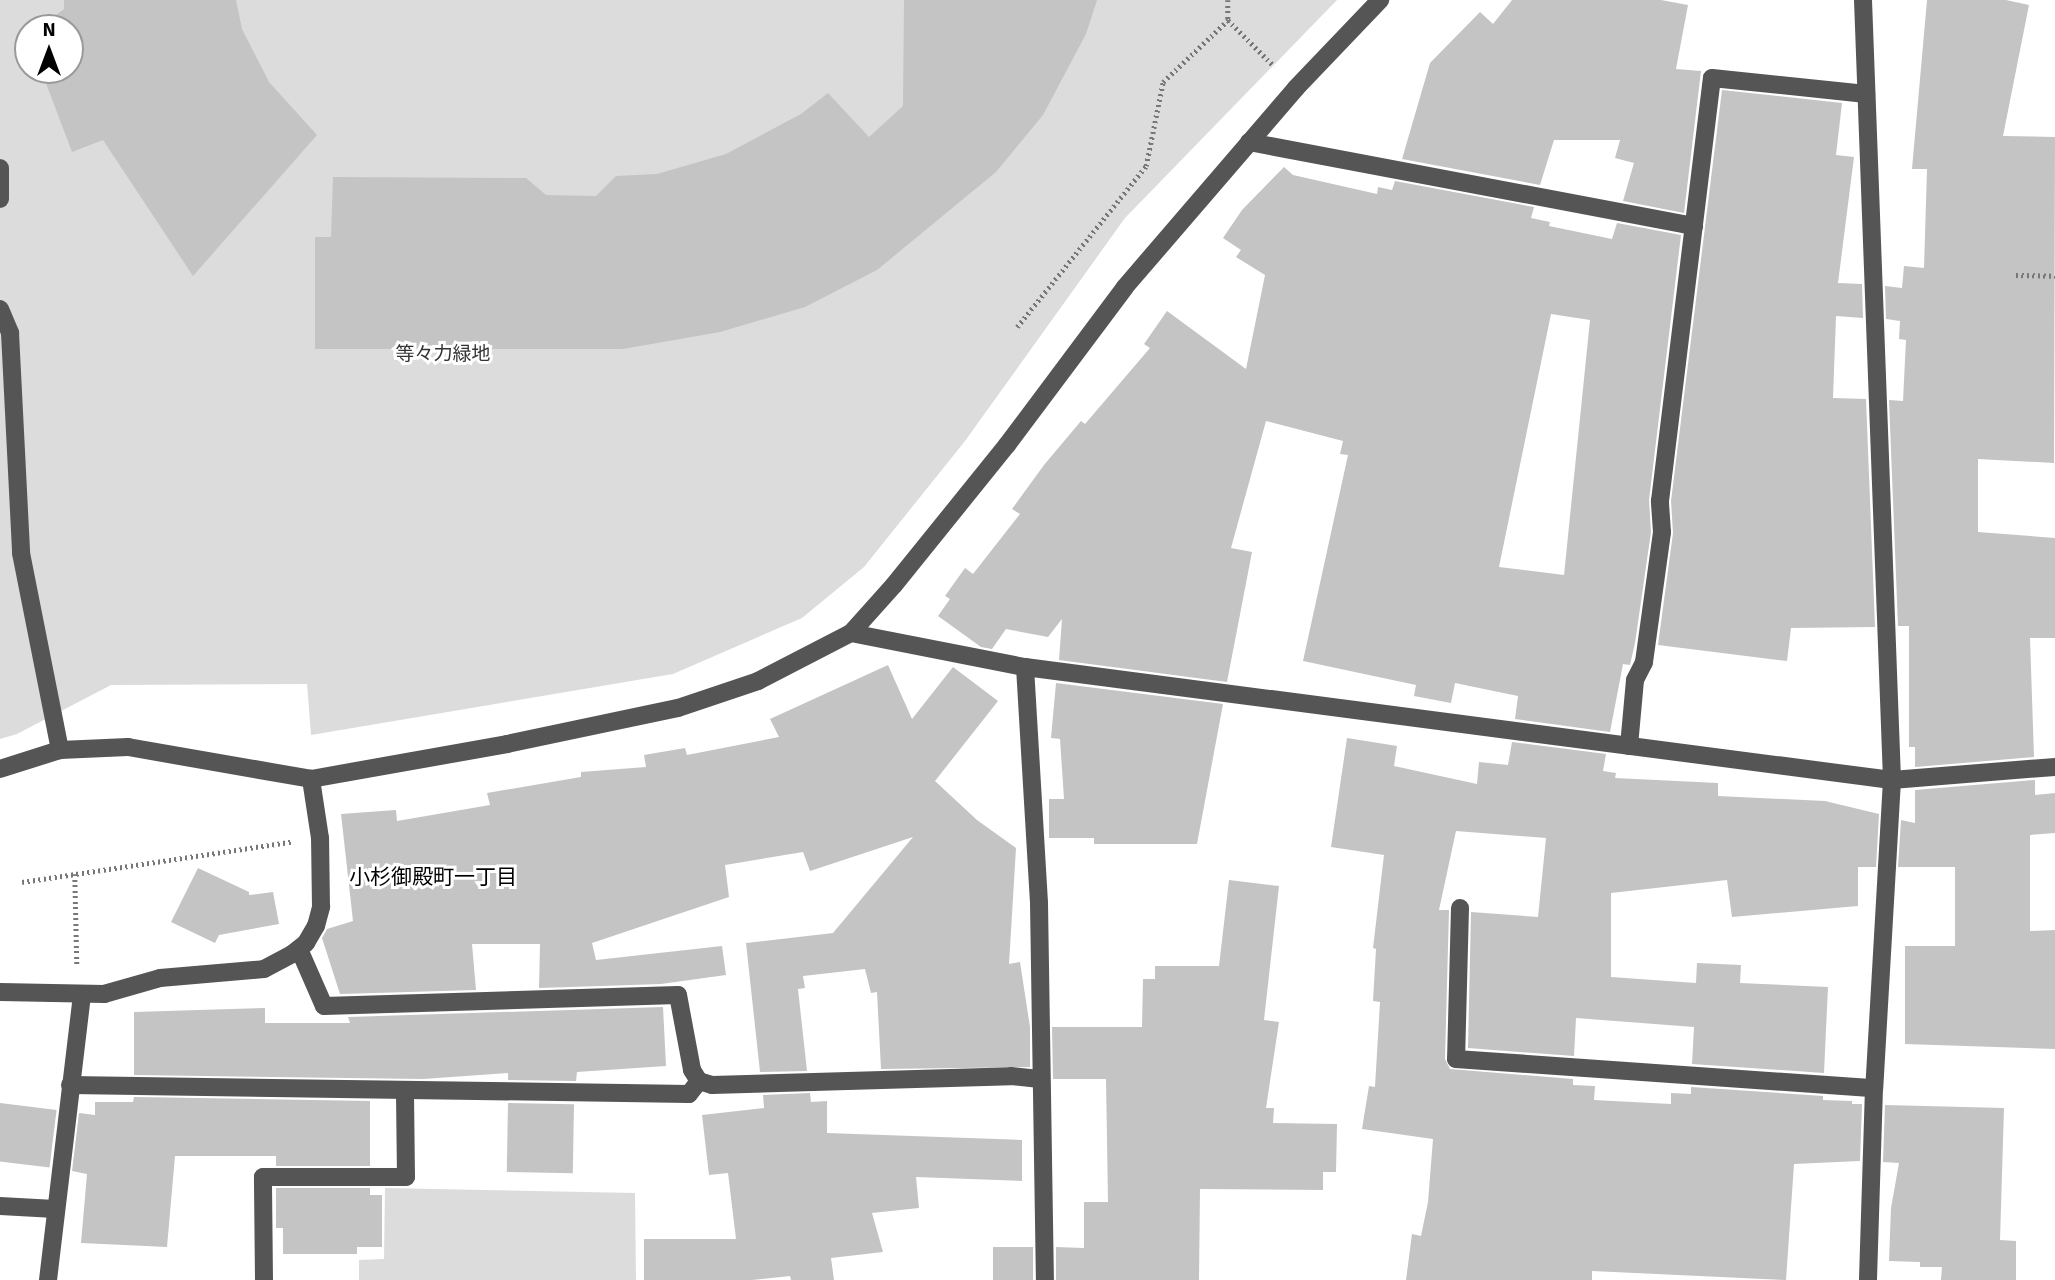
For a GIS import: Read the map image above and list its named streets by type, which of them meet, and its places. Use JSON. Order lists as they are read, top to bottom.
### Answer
{
  "districts": ["小杉御殿町一丁目"],
  "parks": ["等々力緑地"],
  "north": "top"
}
